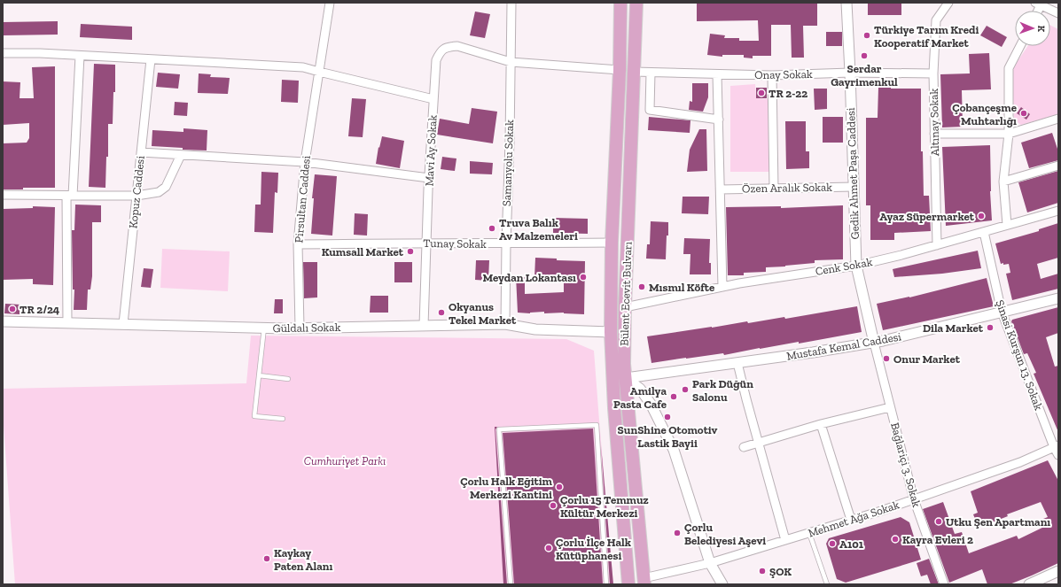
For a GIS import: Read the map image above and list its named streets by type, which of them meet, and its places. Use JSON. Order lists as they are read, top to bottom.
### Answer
{
  "streets": {
    "main road": ["Bülent Ecevit Bulvarı"],
    "street": [
      "Onay Sokak",
      "Altınay Sokak",
      "Mavi Ay Sokak",
      "Samanyolu Sokak",
      "Gedik Ahmet Paşa Caddesi",
      "Özen Aralık Sokak",
      "Kopuz Caddesi",
      "Pirsultan Caddesi",
      "Tunay Sokak",
      "Cenk Sokak",
      "Güldalı Sokak",
      "Mustafa Kemal Caddesi",
      "Şinasi Kurşun 13. Sokak",
      "Bağlariçi 3. Sokak",
      "Mehmet Ağa Sokak"
    ]
  },
  "crossings": [
    ["Onay Sokak", "Altınay Sokak"],
    ["Onay Sokak", "Gedik Ahmet Paşa Caddesi"],
    ["Onay Sokak", "Bülent Ecevit Bulvarı"],
    ["Altınay Sokak", "Cenk Sokak"],
    ["Mavi Ay Sokak", "Samanyolu Sokak"],
    ["Mavi Ay Sokak", "Tunay Sokak"],
    ["Mavi Ay Sokak", "Bülent Ecevit Bulvarı"],
    ["Mavi Ay Sokak", "Güldalı Sokak"],
    ["Samanyolu Sokak", "Tunay Sokak"],
    ["Samanyolu Sokak", "Güldalı Sokak"],
    ["Gedik Ahmet Paşa Caddesi", "Özen Aralık Sokak"],
    ["Gedik Ahmet Paşa Caddesi", "Cenk Sokak"],
    ["Gedik Ahmet Paşa Caddesi", "Mustafa Kemal Caddesi"],
    ["Gedik Ahmet Paşa Caddesi", "Bağlariçi 3. Sokak"],
    ["Kopuz Caddesi", "Güldalı Sokak"],
    ["Pirsultan Caddesi", "Tunay Sokak"],
    ["Pirsultan Caddesi", "Güldalı Sokak"],
    ["Tunay Sokak", "Bülent Ecevit Bulvarı"],
    ["Cenk Sokak", "Bülent Ecevit Bulvarı"],
    ["Cenk Sokak", "Şinasi Kurşun 13. Sokak"],
    ["Bülent Ecevit Bulvarı", "Güldalı Sokak"],
    ["Bülent Ecevit Bulvarı", "Mustafa Kemal Caddesi"],
    ["Bülent Ecevit Bulvarı", "Mehmet Ağa Sokak"],
    ["Mustafa Kemal Caddesi", "Şinasi Kurşun 13. Sokak"],
    ["Mustafa Kemal Caddesi", "Bağlariçi 3. Sokak"],
    ["Şinasi Kurşun 13. Sokak", "Mehmet Ağa Sokak"],
    ["Bağlariçi 3. Sokak", "Mehmet Ağa Sokak"]
  ],
  "parks": ["Cumhuriyet Parkı"],
  "places": [
    "Türkiye Tarım Kredi Kooperatif Market",
    "Serdar Gayrimenkul",
    "TR 2-22",
    "Çobançeşme Muhtarlığı",
    "Ayaz Süpermarket",
    "Truva Balık Av Malzemeleri",
    "Kumsall Market",
    "Meydan Lokantası",
    "Mısmıl Köfte",
    "TR 2/24",
    "Okyanus Tekel Market",
    "Dila Market",
    "Onur Market",
    "Park Düğün Salonu",
    "Amilya Pasta Cafe",
    "SunShine Otomotiv Lastik Bayii",
    "Çorlu Halk Eğitim Merkezi Kantini",
    "Çorlu 15 Temmuz Kültür Merkezi",
    "Utku Şen Apartmanı",
    "Çorlu Belediyesi Aşevi",
    "Kayra Evleri 2",
    "A101",
    "Çorlu İlçe Halk Kütüphanesi",
    "Kaykay Paten Alanı",
    "ŞOK"
  ],
  "north": "right"
}
